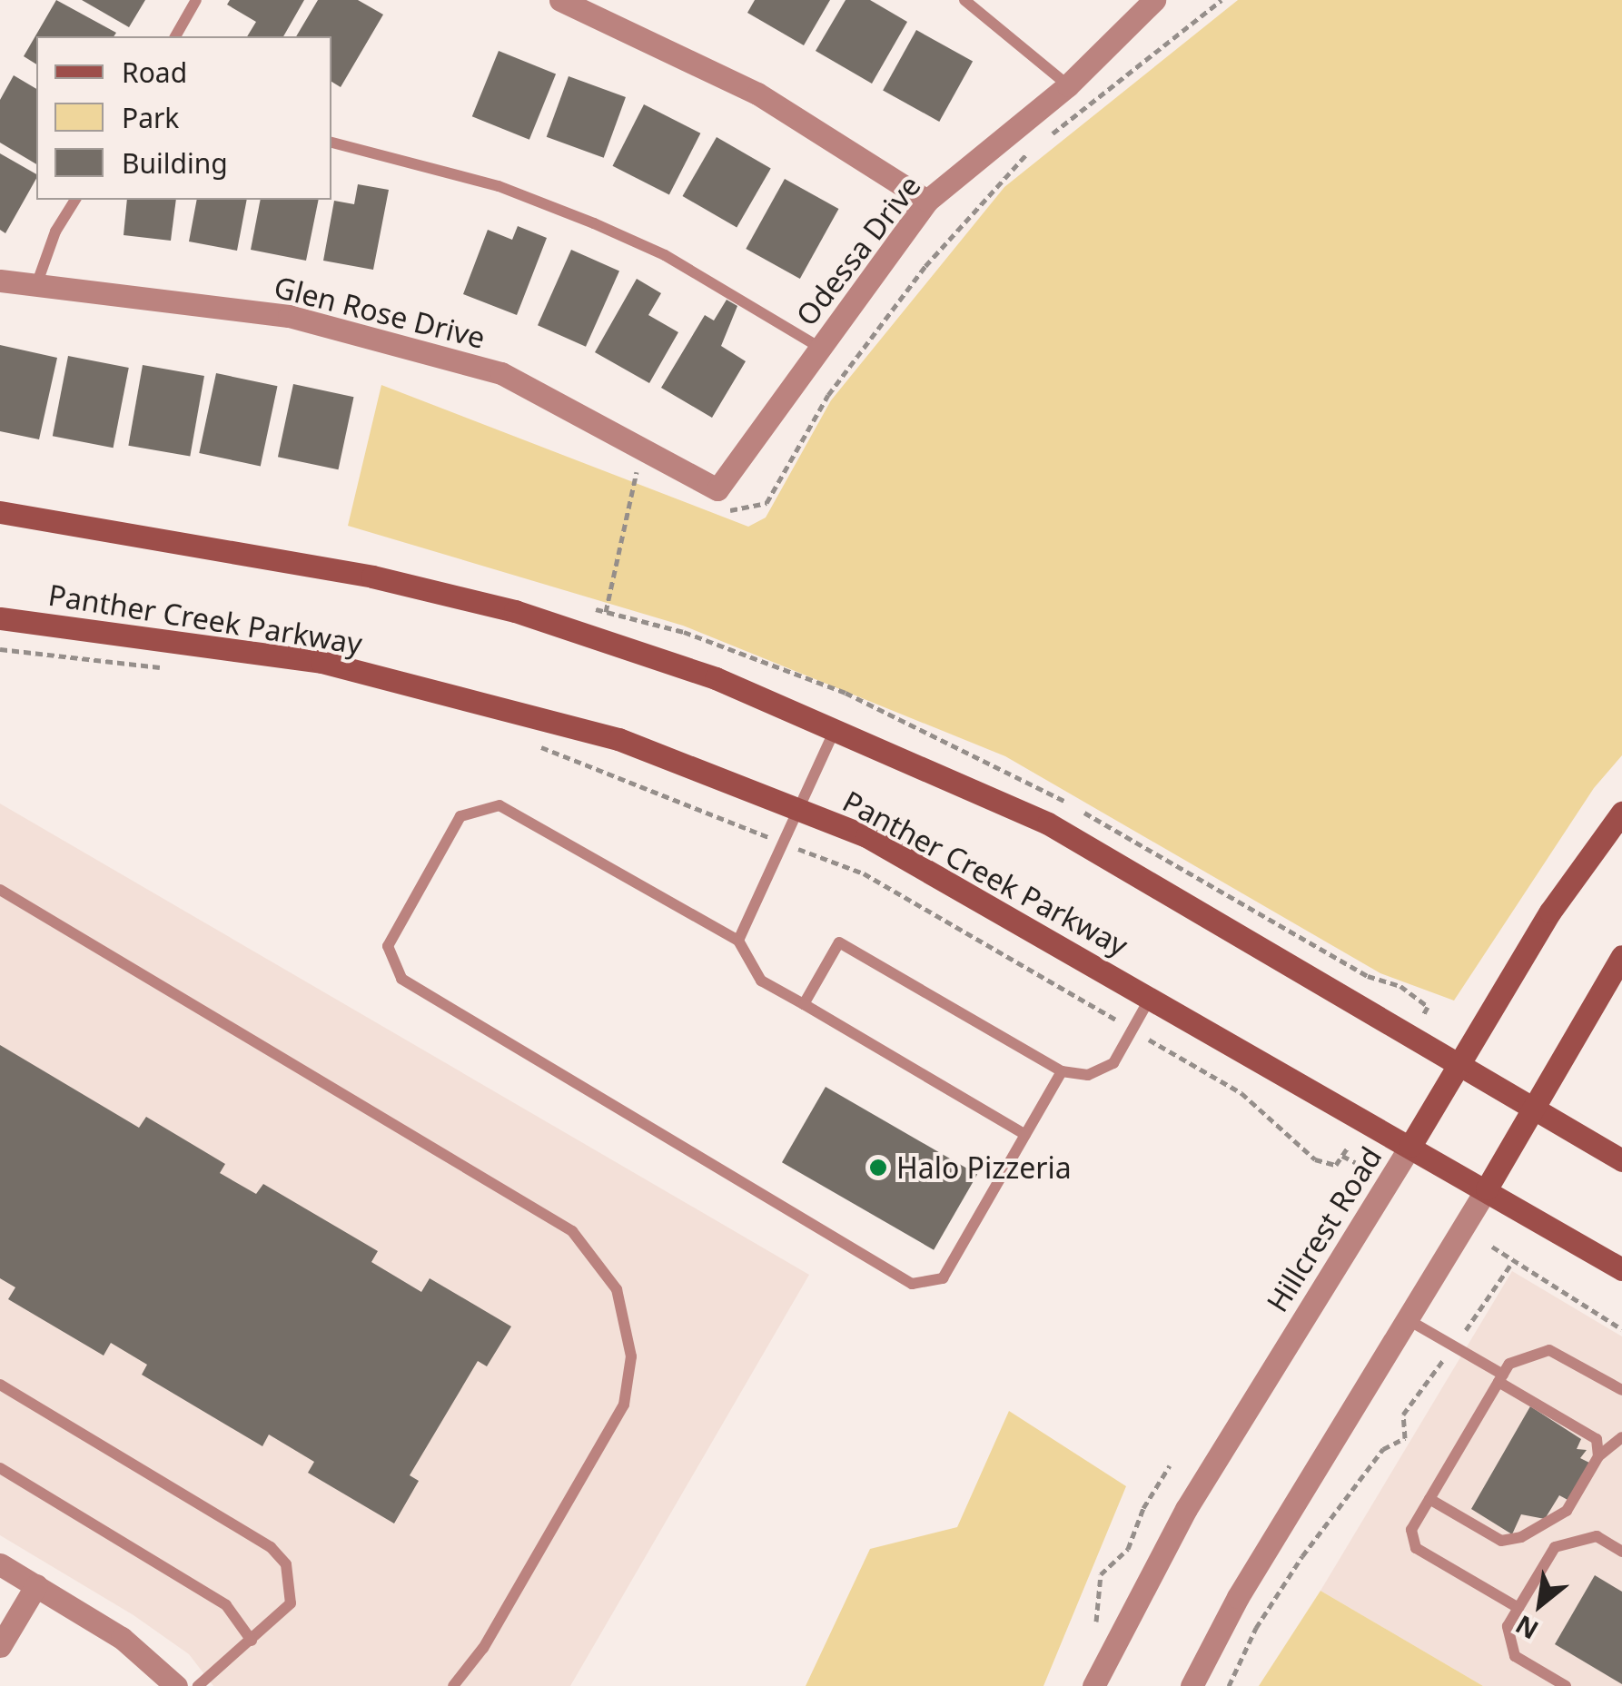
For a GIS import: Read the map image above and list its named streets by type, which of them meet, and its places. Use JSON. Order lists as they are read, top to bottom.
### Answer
{
  "streets": {
    "main road": ["Panther Creek Parkway", "Hillcrest Road"],
    "street": ["Odessa Drive", "Glen Rose Drive"]
  },
  "crossings": [
    ["Odessa Drive", "Glen Rose Drive"],
    ["Panther Creek Parkway", "Hillcrest Road"]
  ],
  "places": ["Halo Pizzeria"],
  "legend": ["Road", "Park", "Building"],
  "north": "bottom left"
}
